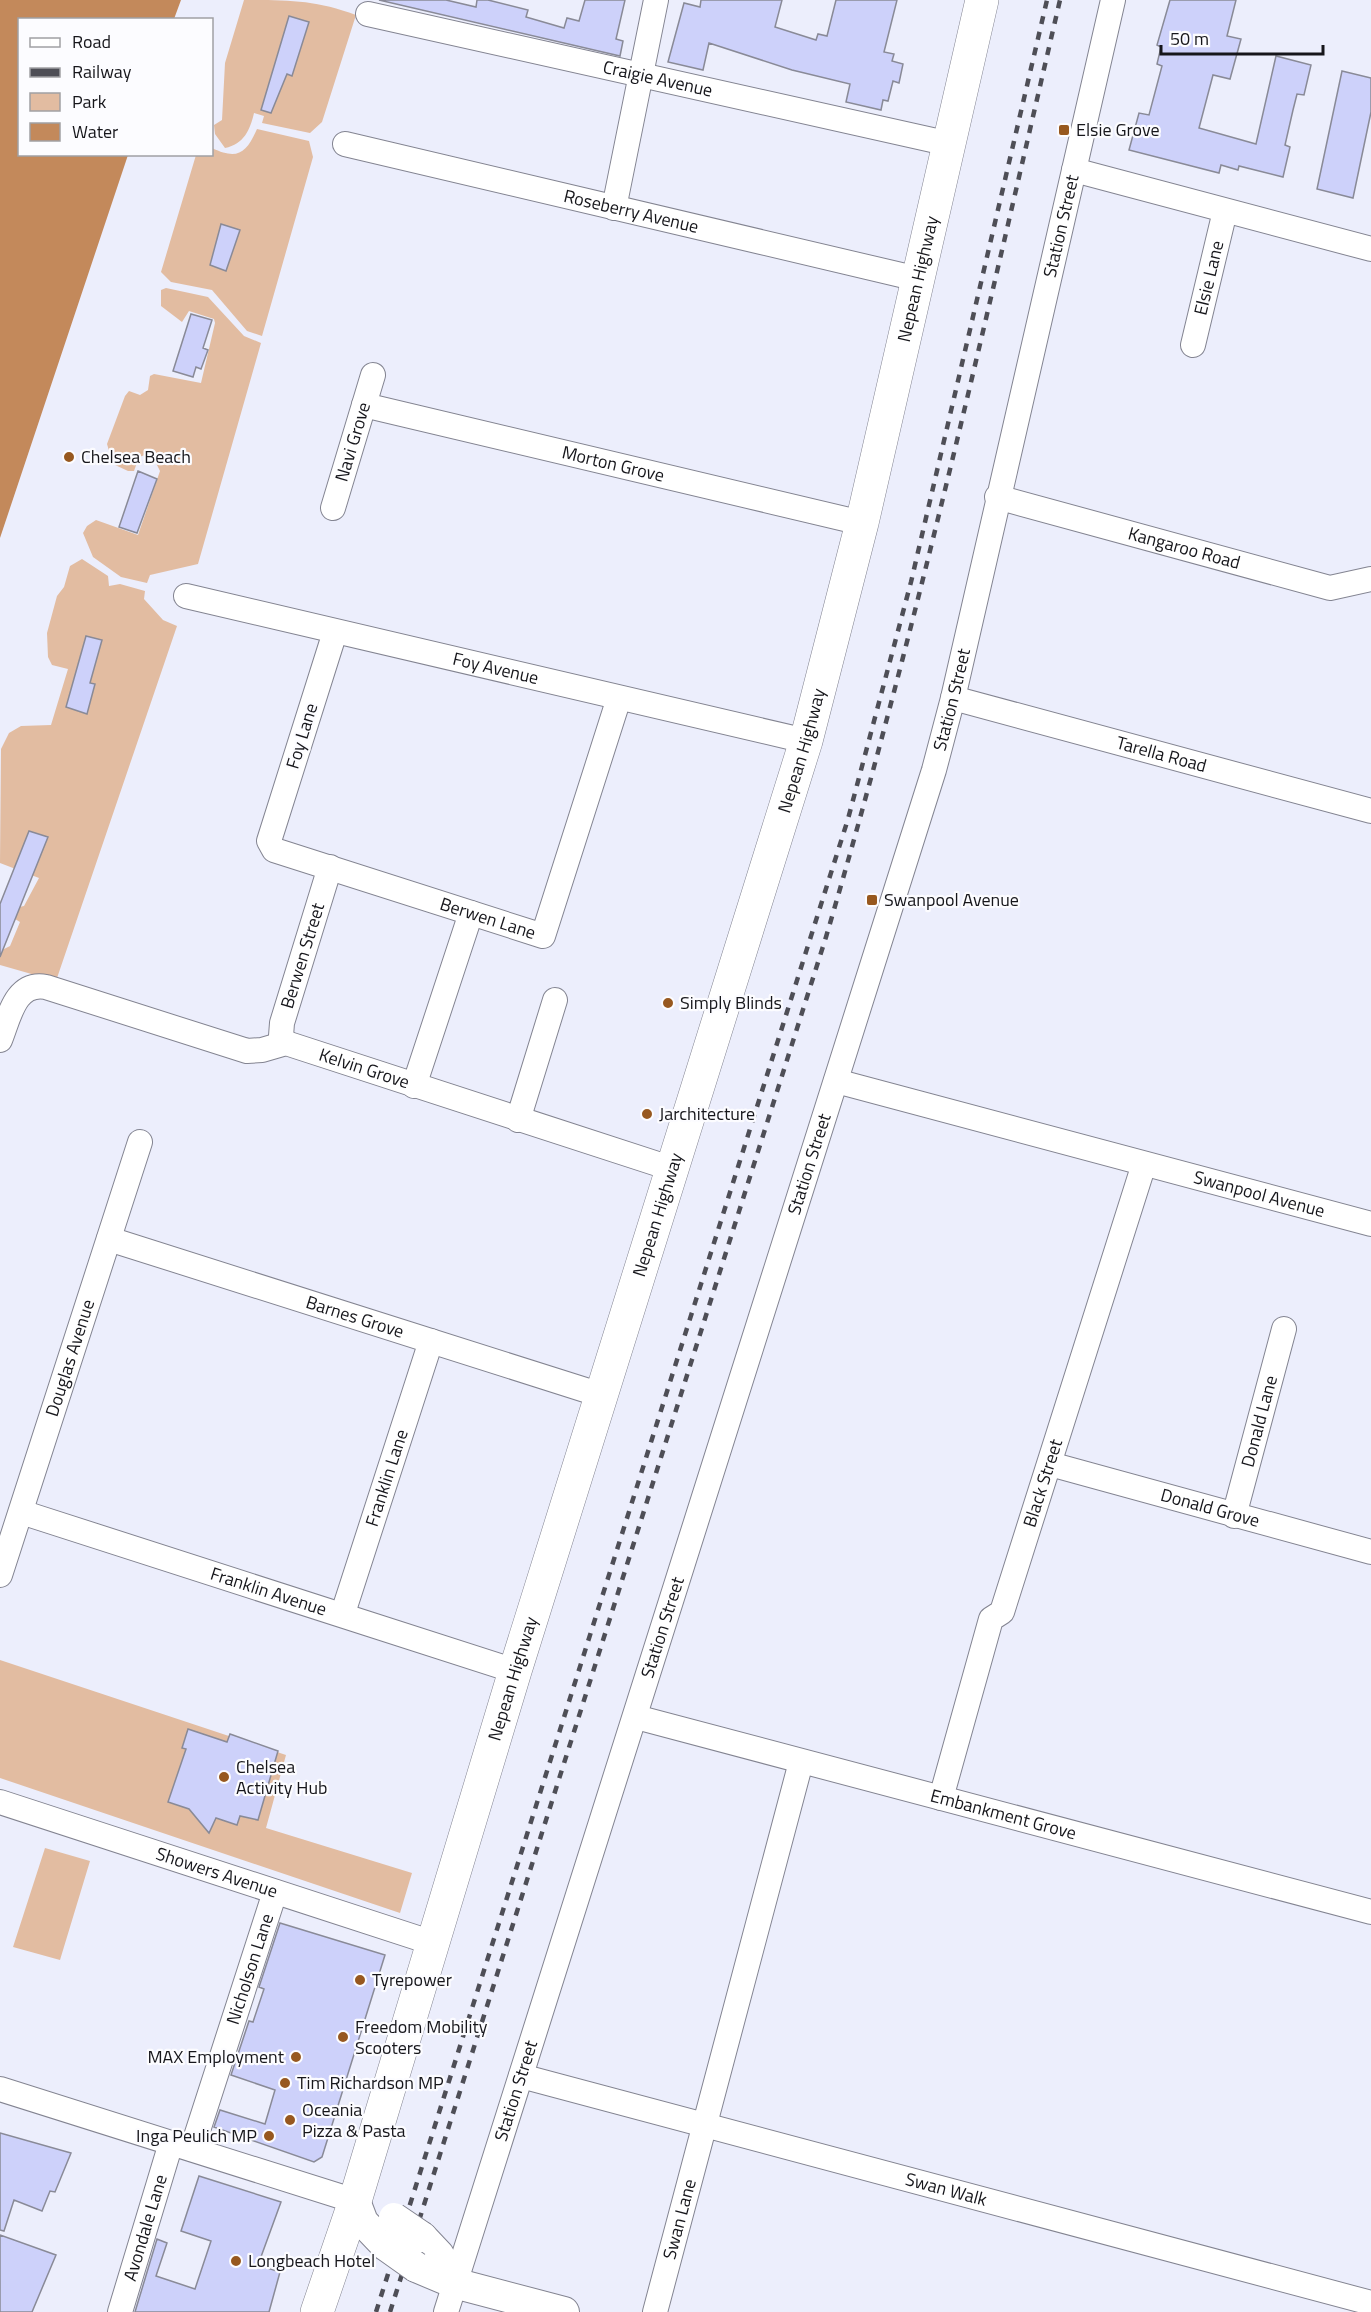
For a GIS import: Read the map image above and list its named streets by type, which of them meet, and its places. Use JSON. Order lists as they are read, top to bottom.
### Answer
{
  "streets": {
    "highway": ["Nepean Highway"],
    "street": [
      "Craigie Avenue",
      "Roseberry Avenue",
      "Station Street",
      "Elsie Lane",
      "Navi Grove",
      "Morton Grove",
      "Kangaroo Road",
      "Foy Avenue",
      "Foy Lane",
      "Tarella Road",
      "Berwen Lane",
      "Berwen Street",
      "Kelvin Grove",
      "Swanpool Avenue",
      "Barnes Grove",
      "Douglas Avenue",
      "Donald Lane",
      "Franklin Lane",
      "Black Street",
      "Donald Grove",
      "Franklin Avenue",
      "Embankment Grove",
      "Showers Avenue",
      "Nicholson Lane",
      "Swan Walk",
      "Swan Lane",
      "Avondale Lane"
    ]
  },
  "crossings": [
    ["Craigie Avenue", "Nepean Highway"],
    ["Roseberry Avenue", "Nepean Highway"],
    ["Station Street", "Kangaroo Road"],
    ["Station Street", "Tarella Road"],
    ["Station Street", "Swanpool Avenue"],
    ["Station Street", "Embankment Grove"],
    ["Station Street", "Swan Walk"],
    ["Nepean Highway", "Morton Grove"],
    ["Nepean Highway", "Foy Avenue"],
    ["Nepean Highway", "Kelvin Grove"],
    ["Nepean Highway", "Barnes Grove"],
    ["Nepean Highway", "Franklin Avenue"],
    ["Nepean Highway", "Showers Avenue"],
    ["Navi Grove", "Morton Grove"],
    ["Foy Avenue", "Foy Lane"],
    ["Foy Avenue", "Berwen Lane"],
    ["Foy Lane", "Berwen Lane"],
    ["Berwen Lane", "Berwen Street"],
    ["Berwen Street", "Kelvin Grove"],
    ["Swanpool Avenue", "Black Street"],
    ["Barnes Grove", "Douglas Avenue"],
    ["Barnes Grove", "Franklin Lane"],
    ["Douglas Avenue", "Franklin Avenue"],
    ["Donald Lane", "Donald Grove"],
    ["Franklin Lane", "Franklin Avenue"],
    ["Black Street", "Donald Grove"],
    ["Black Street", "Embankment Grove"],
    ["Embankment Grove", "Swan Lane"],
    ["Showers Avenue", "Nicholson Lane"],
    ["Nicholson Lane", "Avondale Lane"],
    ["Swan Walk", "Swan Lane"]
  ],
  "places": {
    "transit": ["Elsie Grove", "Swanpool Avenue"],
    "other": [
      "Chelsea Beach",
      "Simply Blinds",
      "Jarchitecture",
      "Chelsea Activity Hub",
      "Tyrepower",
      "Freedom Mobility Scooters",
      "MAX Employment",
      "Tim Richardson MP",
      "Oceania Pizza & Pasta",
      "Inga Peulich MP",
      "Longbeach Hotel"
    ]
  },
  "legend": [
    "Road",
    "Railway",
    "Park",
    "Water"
  ],
  "scale_bar": "50 m"
}
